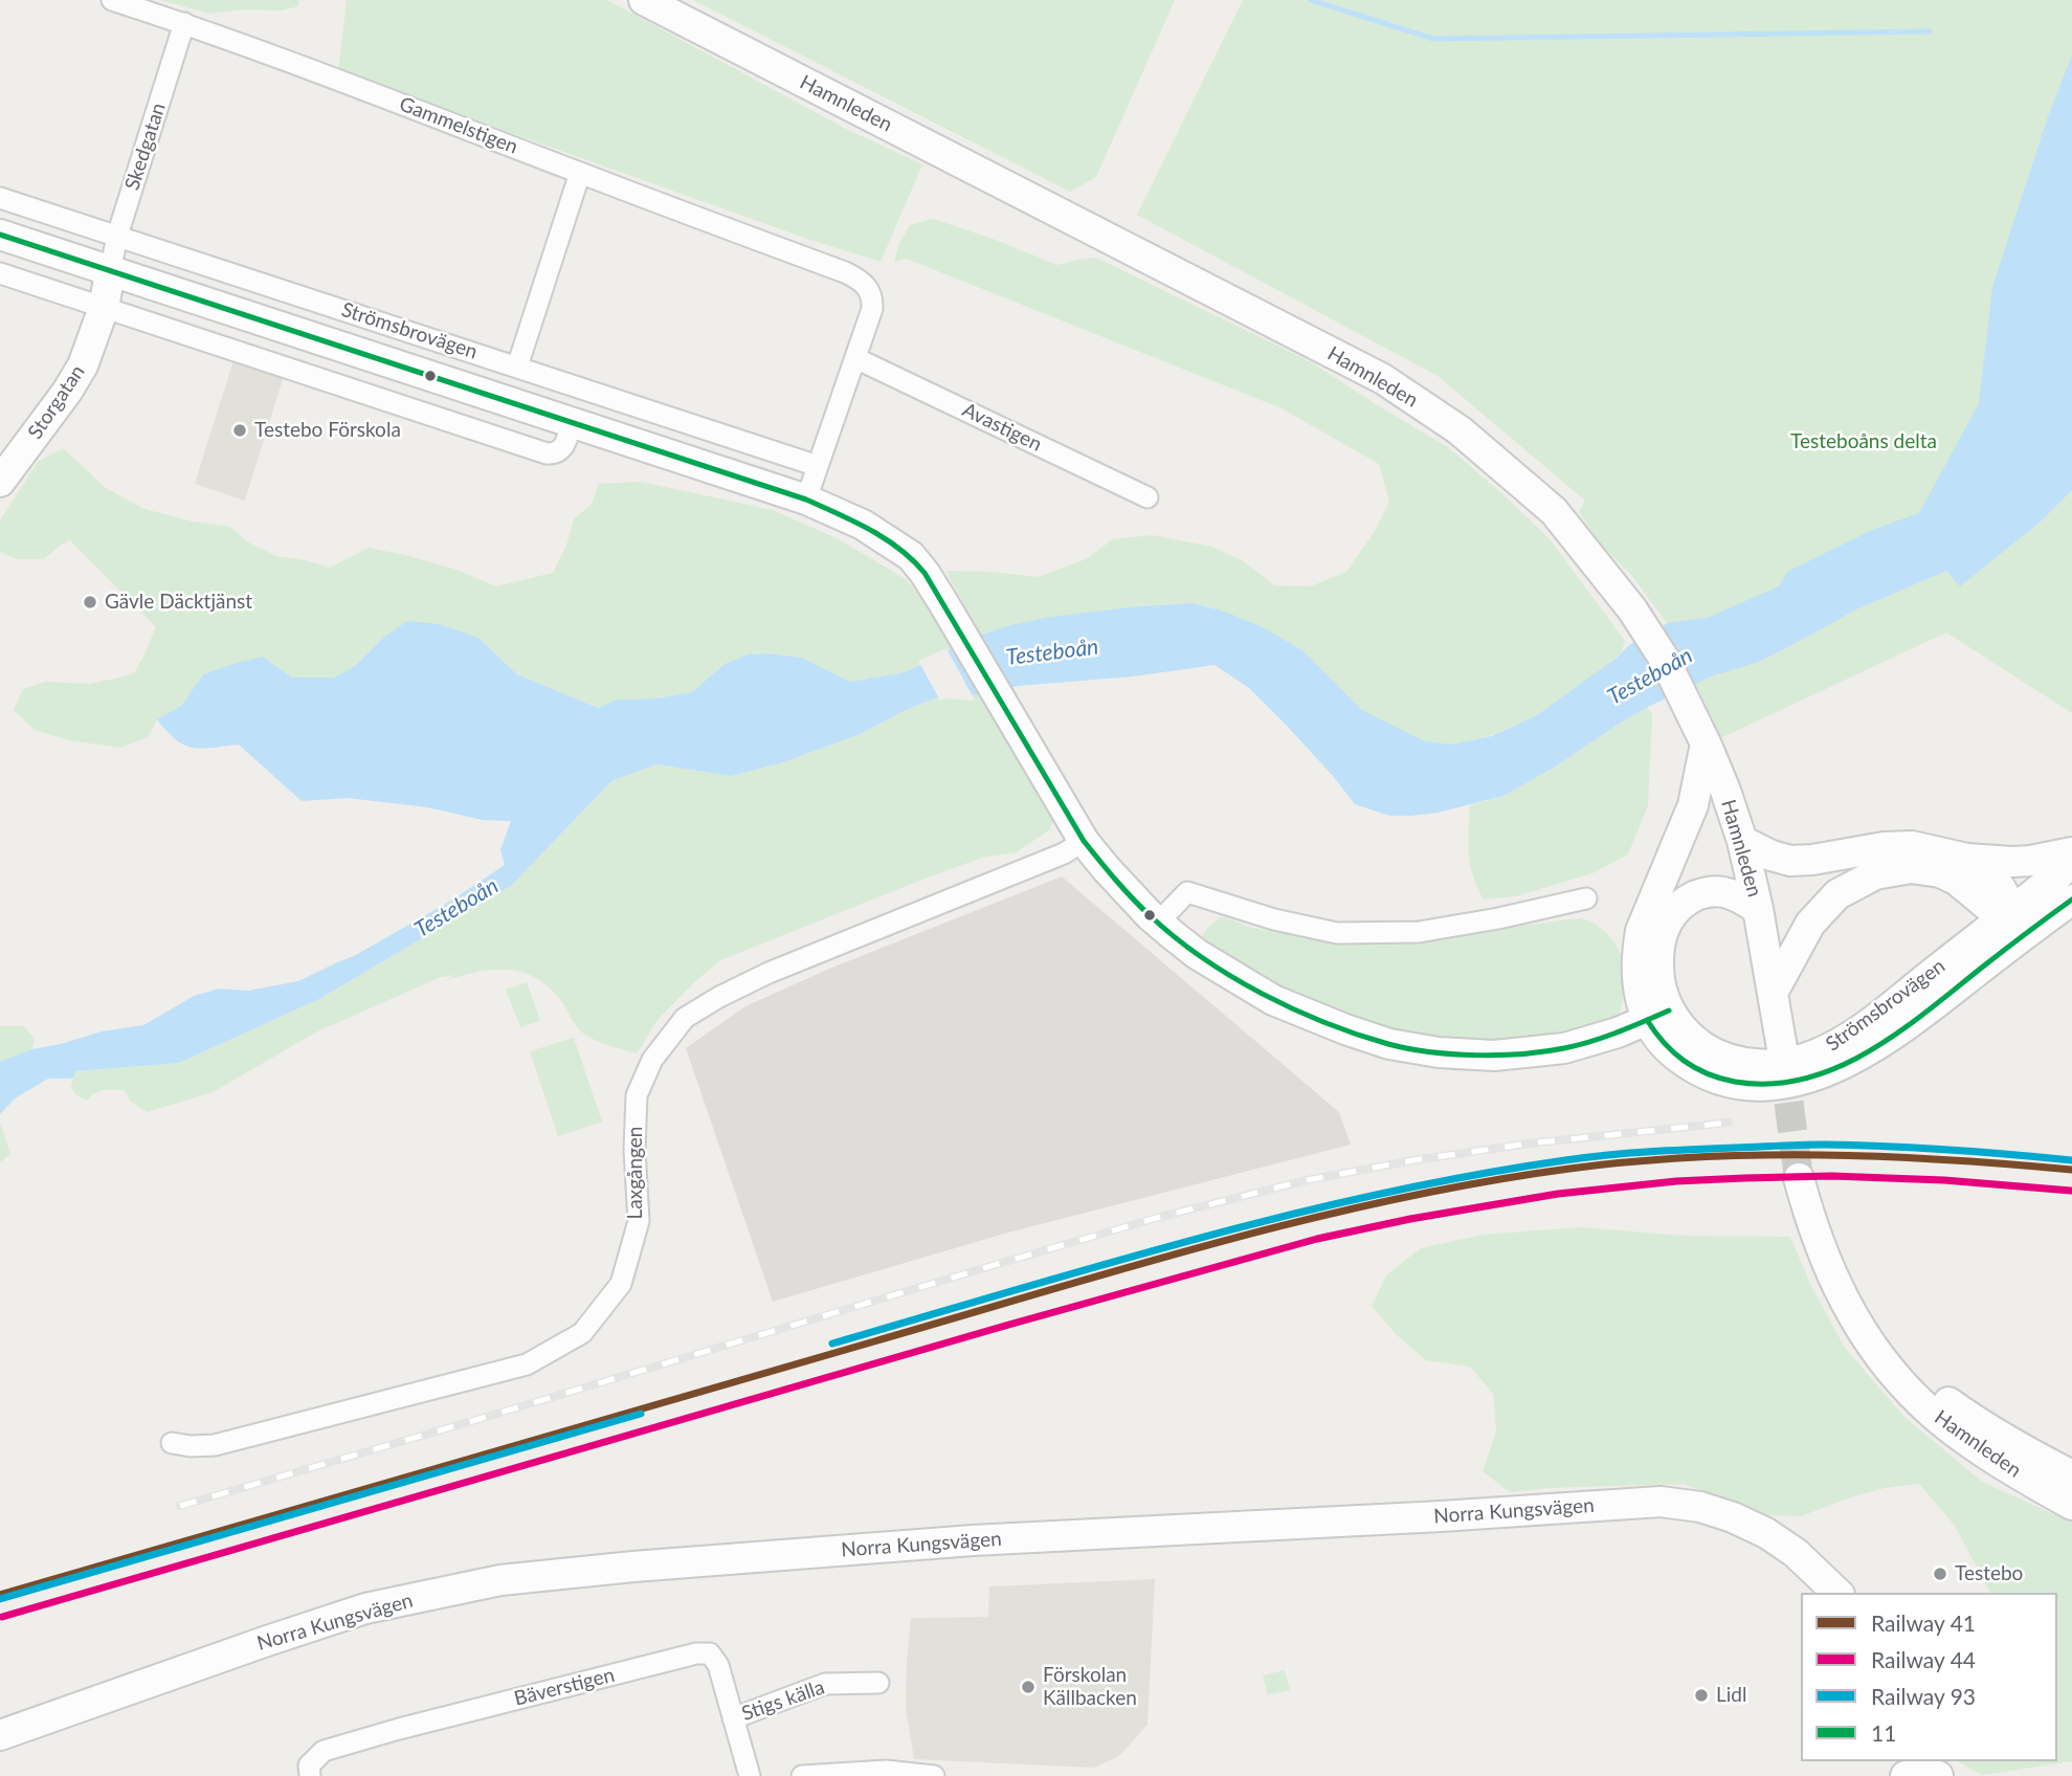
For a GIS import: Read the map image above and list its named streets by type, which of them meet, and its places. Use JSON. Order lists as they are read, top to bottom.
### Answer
{
  "streets": {
    "main road": [
      "Hamnleden",
      "Strömsbrovägen",
      "Storgatan",
      "Norra Kungsvägen"
    ],
    "street": [
      "Gammelstigen",
      "Skedgatan",
      "Avastigen",
      "Laxgången",
      "Bäverstigen",
      "Stigs källa"
    ]
  },
  "crossings": [
    ["Gammelstigen", "Skedgatan"],
    ["Gammelstigen", "Avastigen"],
    ["Skedgatan", "Strömsbrovägen"],
    ["Skedgatan", "Storgatan"],
    ["Strömsbrovägen", "Storgatan"],
    ["Strömsbrovägen", "Laxgången"],
    ["Bäverstigen", "Stigs källa"]
  ],
  "water": ["Testeboån"],
  "parks": ["Testeboåns delta"],
  "places": [
    "Testebo Förskola",
    "Gävle Däcktjänst",
    "Testebo",
    "Förskolan Källbacken",
    "Lidl"
  ],
  "lines": [
    "transit line 11",
    "rail line 93",
    "rail line 41",
    "rail line 44"
  ],
  "legend": [
    "Railway 41",
    "Railway 44",
    "Railway 93",
    "11"
  ]
}
